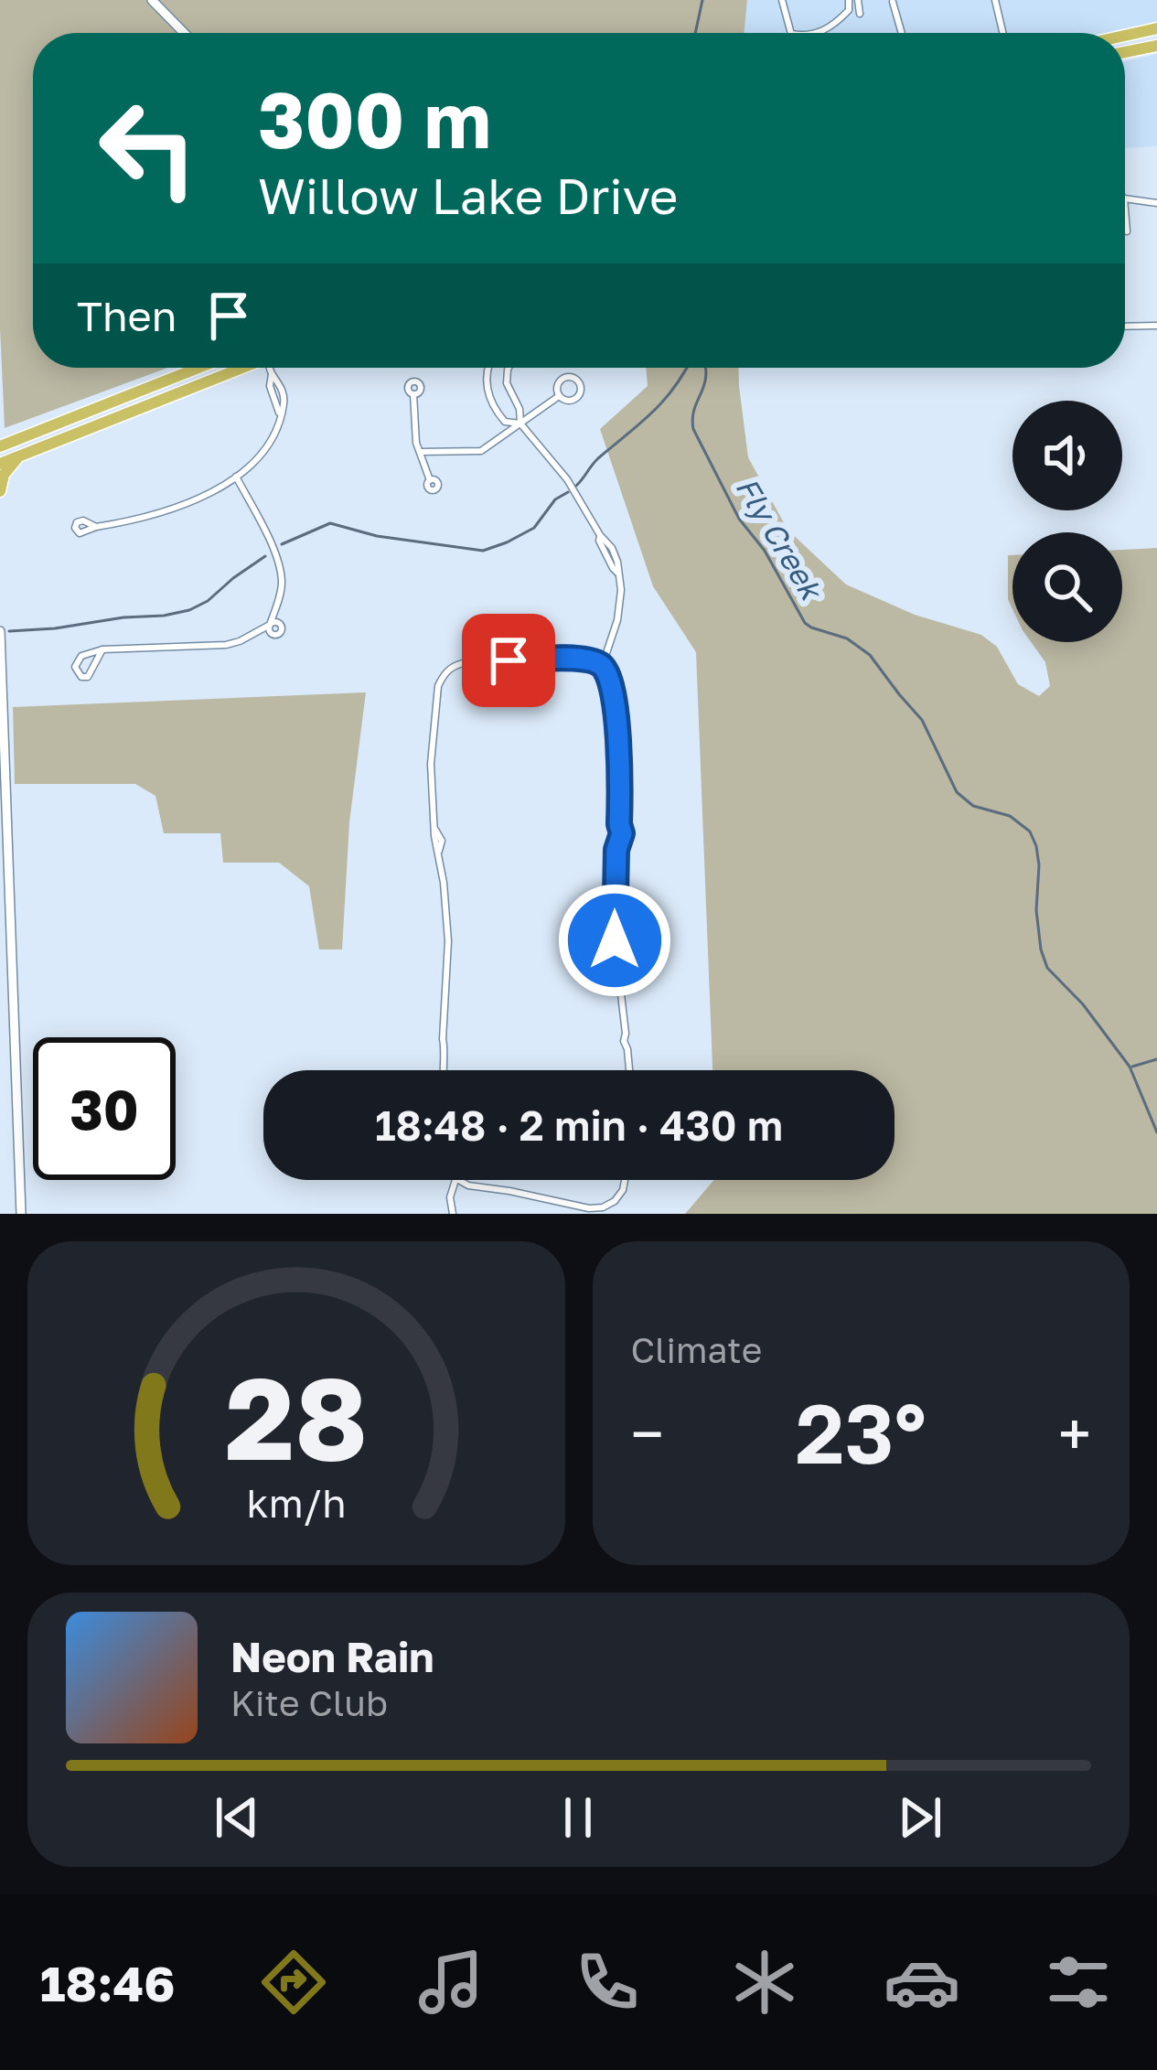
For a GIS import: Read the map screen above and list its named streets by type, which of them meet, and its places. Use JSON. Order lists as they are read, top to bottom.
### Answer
{
  "water": ["Fly Creek"],
  "page": {
    "turn": ["300 m", "Willow Lake Drive"],
    "then": "Then",
    "limit": "30",
    "trip": "18:48 · 2 min · 430 m",
    "tile": "Climate",
    "heat": ["−", "23°", "+"],
    "song": ["Neon Rain", "Kite Club"],
    "tabs": "18:46",
    "gauge": ["28", "km/h"]
  }
}
